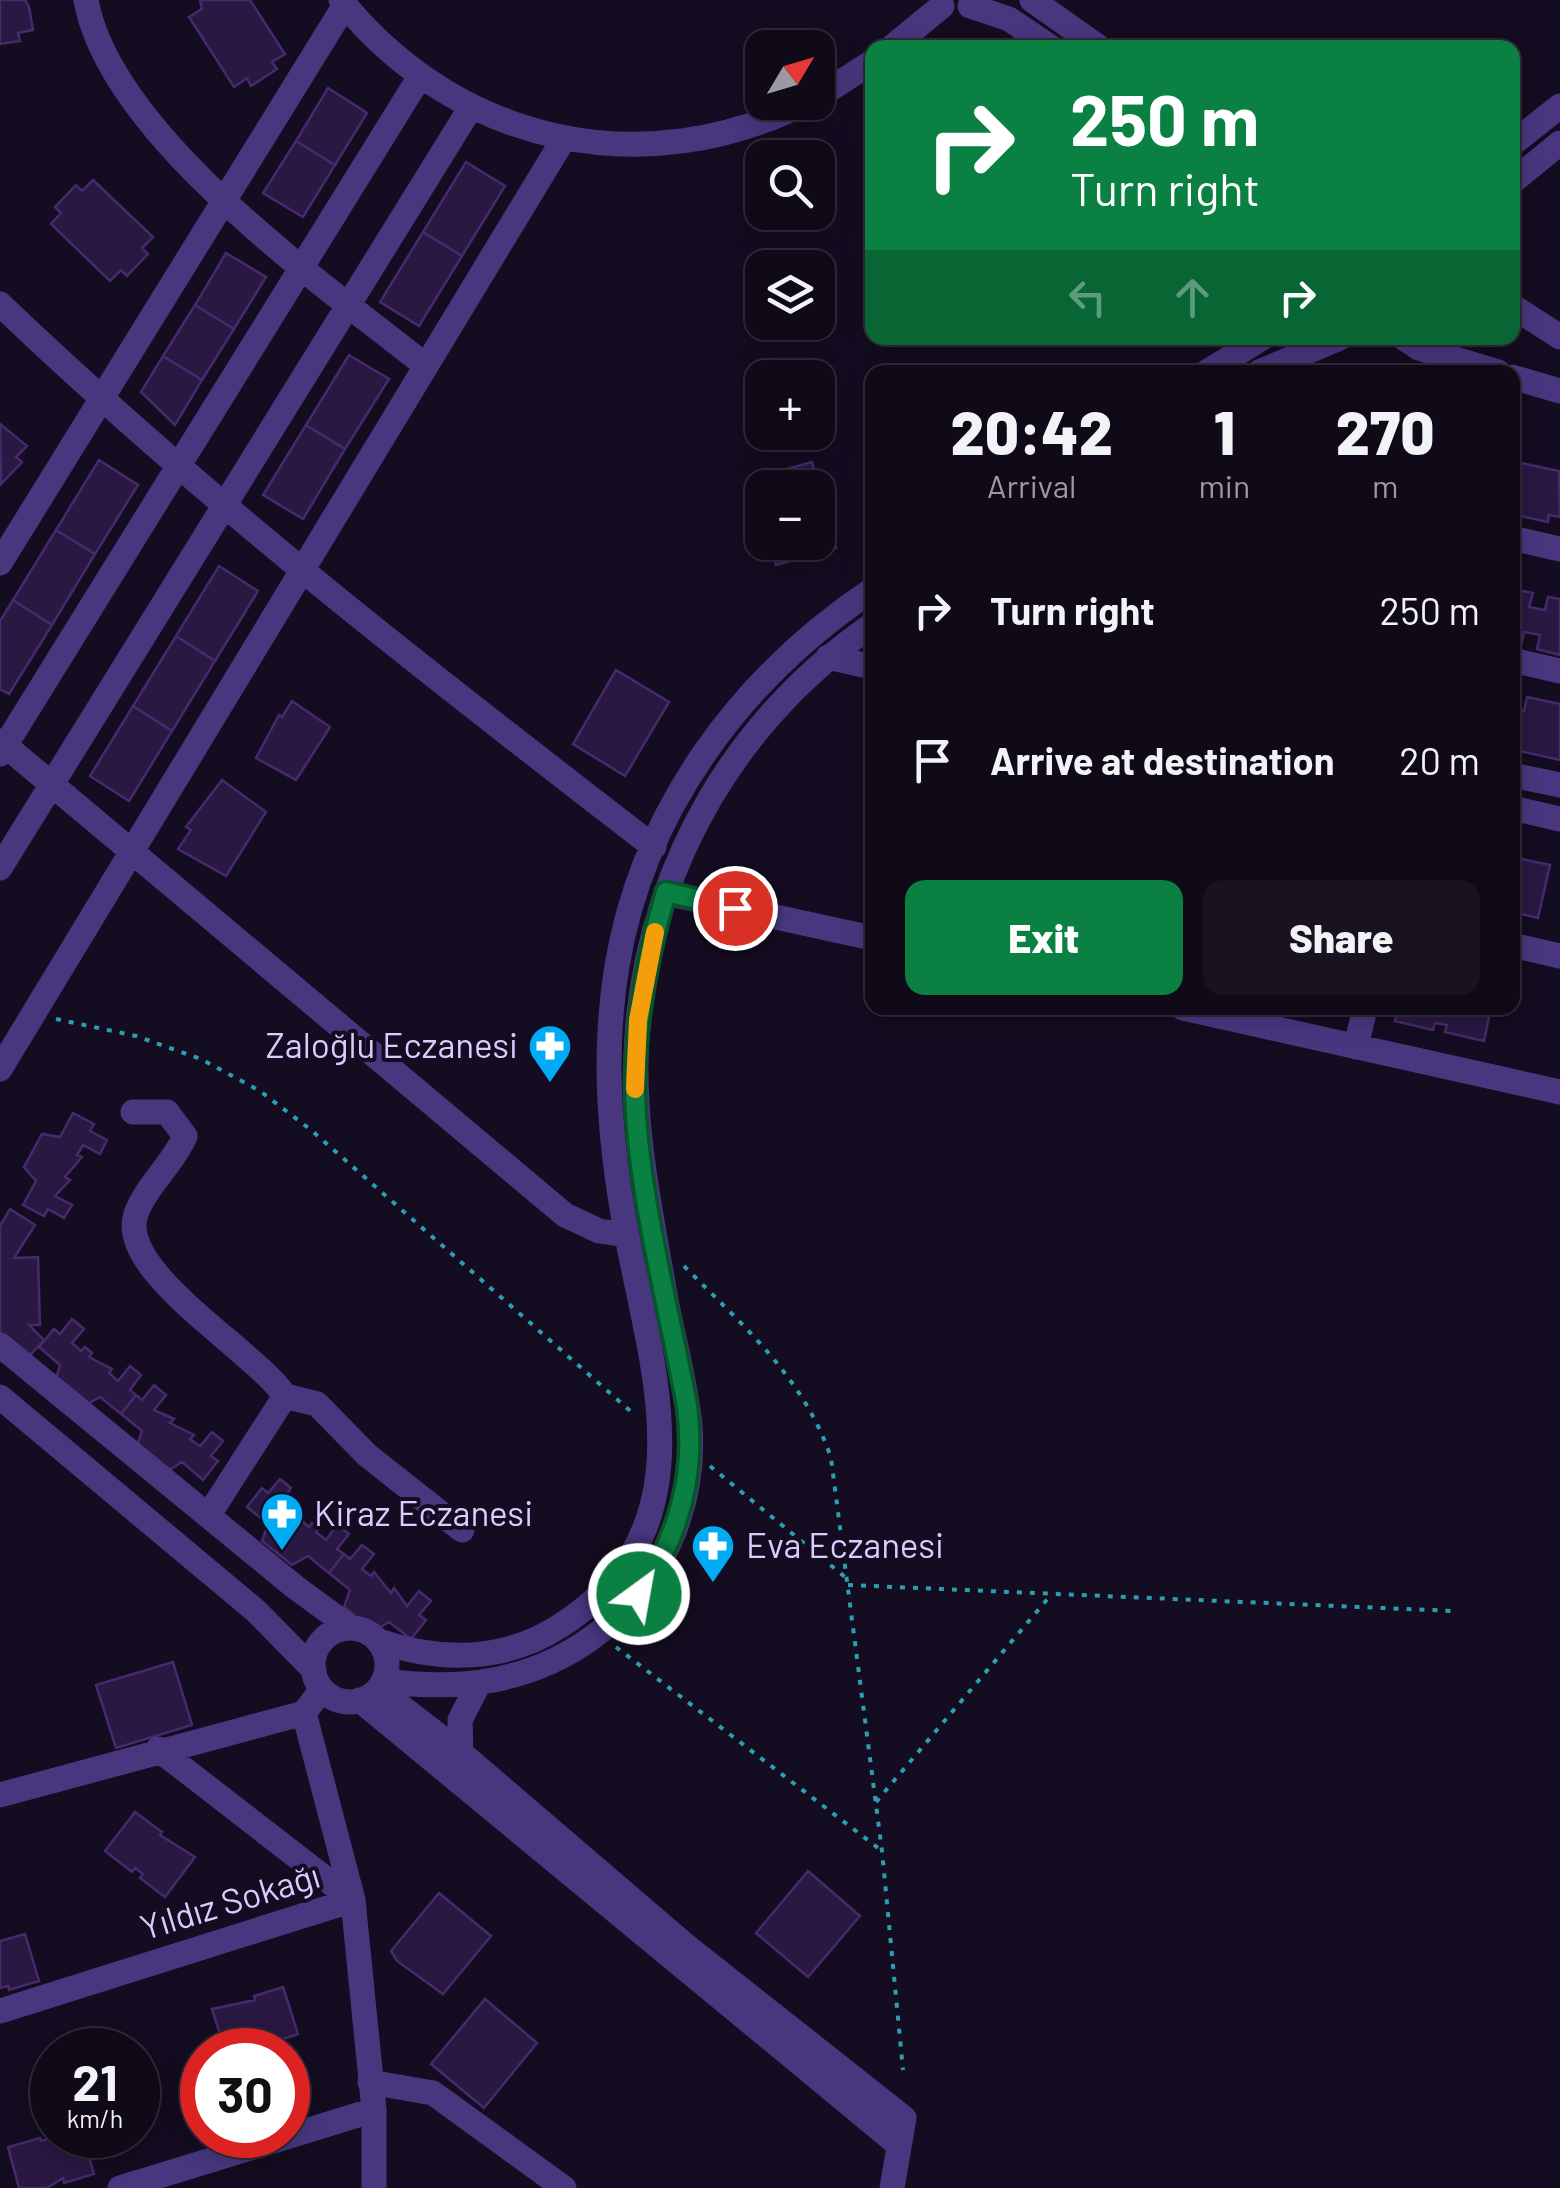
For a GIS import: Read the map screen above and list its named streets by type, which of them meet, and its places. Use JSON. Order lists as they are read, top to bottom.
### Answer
{
  "streets": {
    "street": ["Yıldız Sokağı"]
  },
  "places": {
    "pharmacy": ["Zaloğlu Eczanesi", "Kiraz Eczanesi", "Eva Eczanesi"]
  },
  "north": "top right",
  "page": {
    "map_buttons": ["+", "−"],
    "turn": ["250 m", "Turn right"],
    "eta": [
      "20:42",
      "Arrival",
      "1",
      "min",
      "270",
      "m"
    ],
    "list": [
      {
        "name": "Turn right",
        "value": "250 m"
      },
      {
        "name": "Arrive at destination",
        "value": "20 m"
      }
    ],
    "buttons": ["Exit", "Share"],
    "speed": "21 km/h",
    "limit": "30"
  }
}
